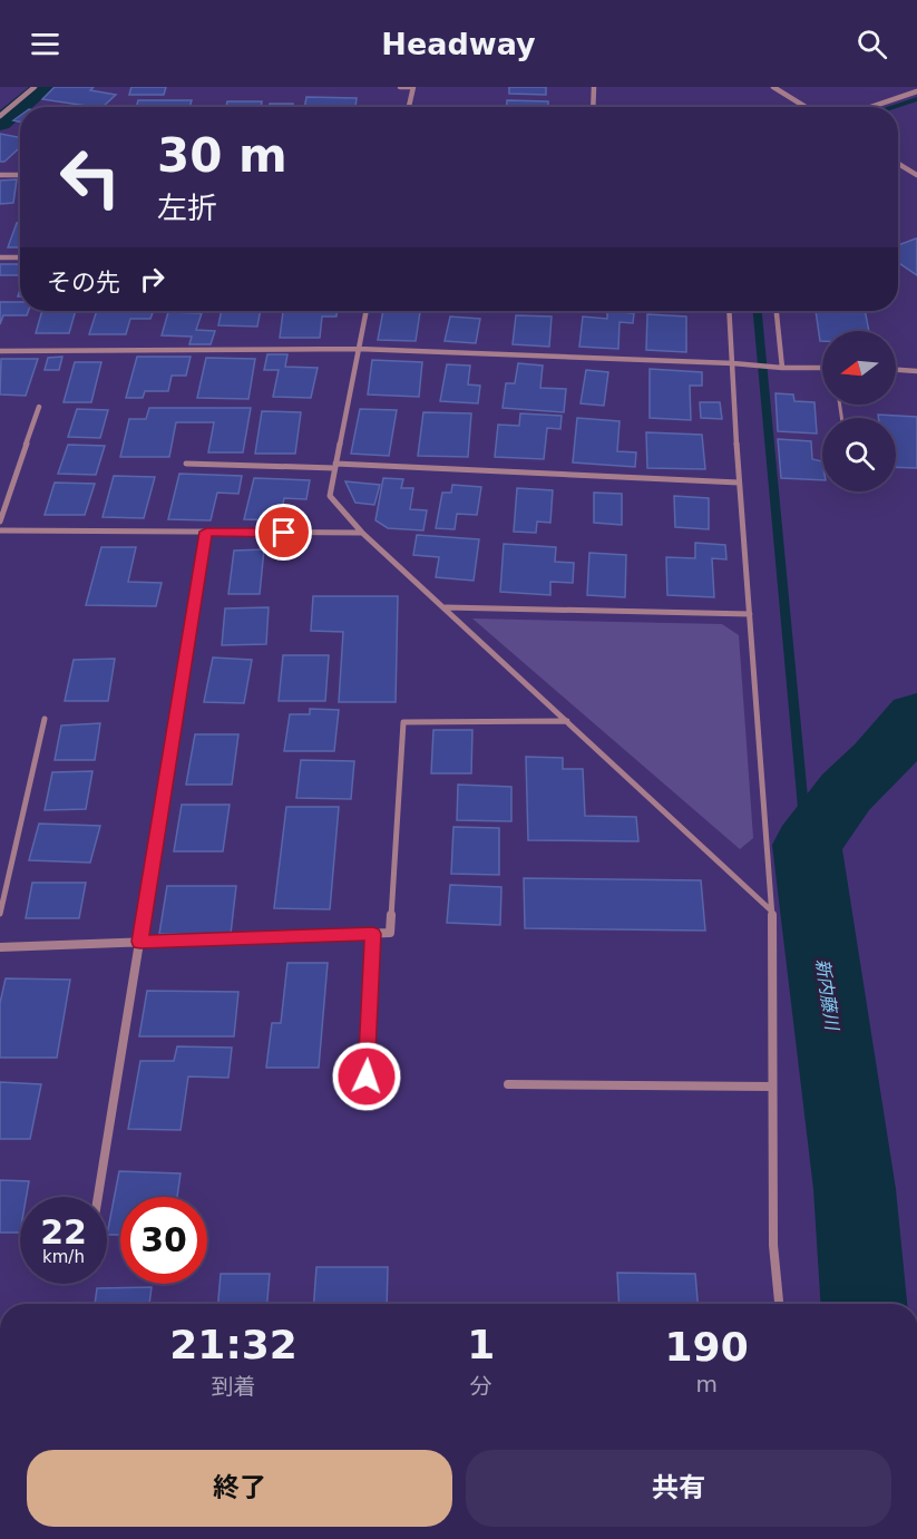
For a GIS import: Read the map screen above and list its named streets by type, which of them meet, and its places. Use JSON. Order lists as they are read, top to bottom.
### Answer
{
  "water": ["新内藤川"],
  "north": "left",
  "page": {
    "header": "Headway",
    "turn": ["30 m", "左折"],
    "then": "その先",
    "speed": "22 km/h",
    "limit": "30",
    "eta": [
      "21:32",
      "到着",
      "1",
      "分",
      "190",
      "m"
    ],
    "buttons": ["終了", "共有"]
  }
}
